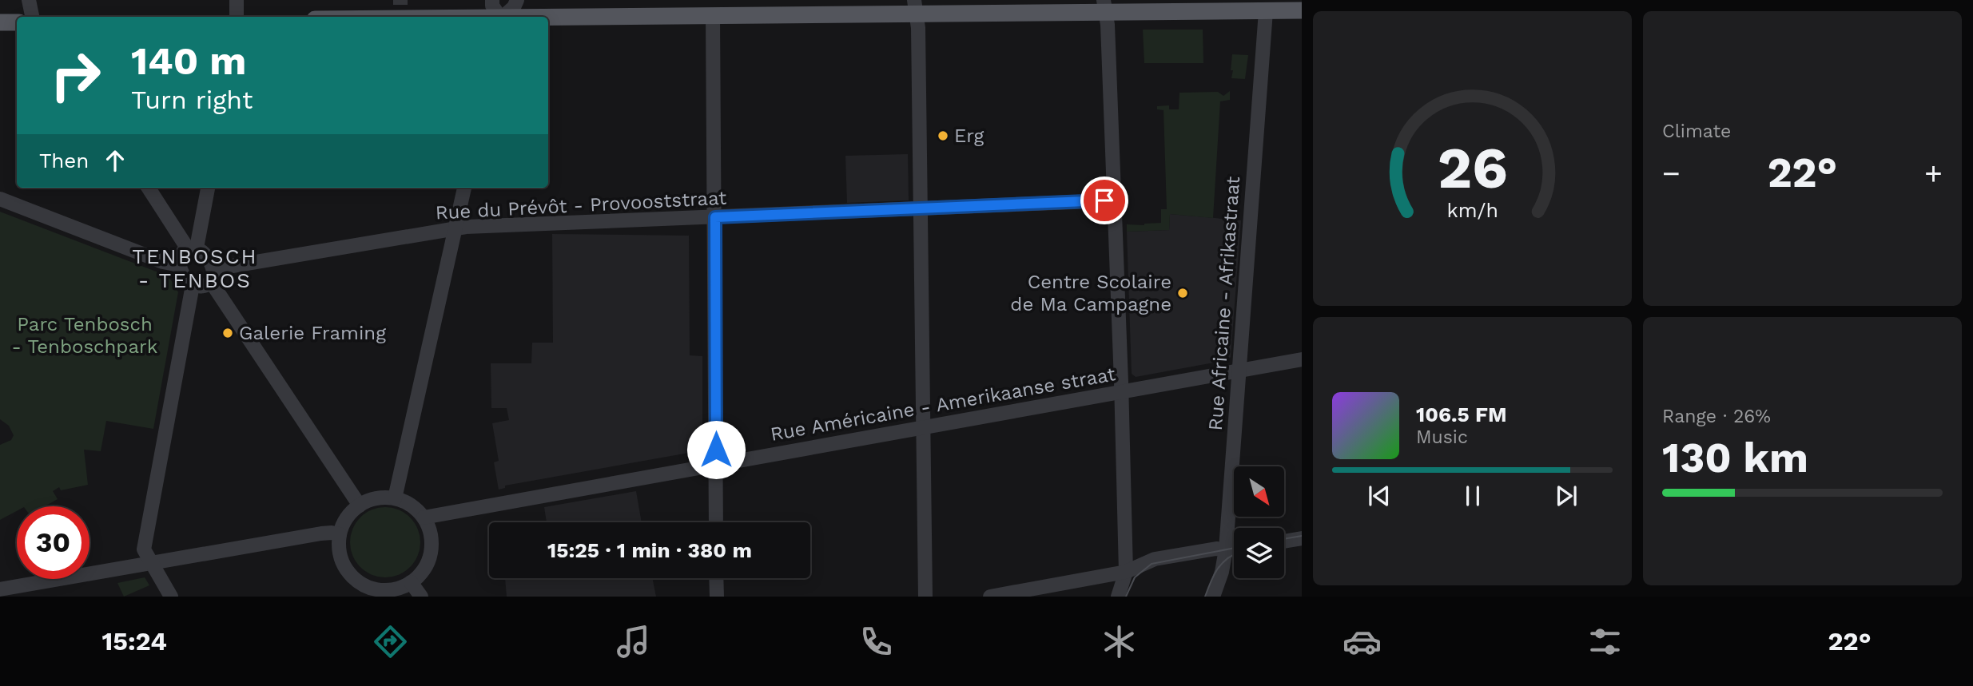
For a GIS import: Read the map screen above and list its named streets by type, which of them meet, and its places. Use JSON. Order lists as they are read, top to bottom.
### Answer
{
  "streets": {
    "street": ["Rue du Prévôt - Provooststraat", "Rue Africaine - Afrikastraat", "Rue Américaine - Amerikaanse straat"]
  },
  "crossings": [
    ["Rue Africaine - Afrikastraat", "Rue Américaine - Amerikaanse straat"]
  ],
  "districts": ["TENBOSCH - TENBOS"],
  "parks": ["Parc Tenbosch - Tenboschpark"],
  "places": ["Erg", "Centre Scolaire de Ma Campagne", "Galerie Framing"],
  "north": "bottom right",
  "page": {
    "tile": [
      "Climate",
      ["Range · 26%", "130 km"]
    ],
    "turn": ["140 m", "Turn right"],
    "then": "Then",
    "heat": ["−", "22°", "+"],
    "song": ["106.5 FM", "Music"],
    "limit": "30",
    "trip": "15:25 · 1 min · 380 m",
    "tabs": ["15:24", "22°"],
    "gauge": ["26", "km/h"]
  }
}
